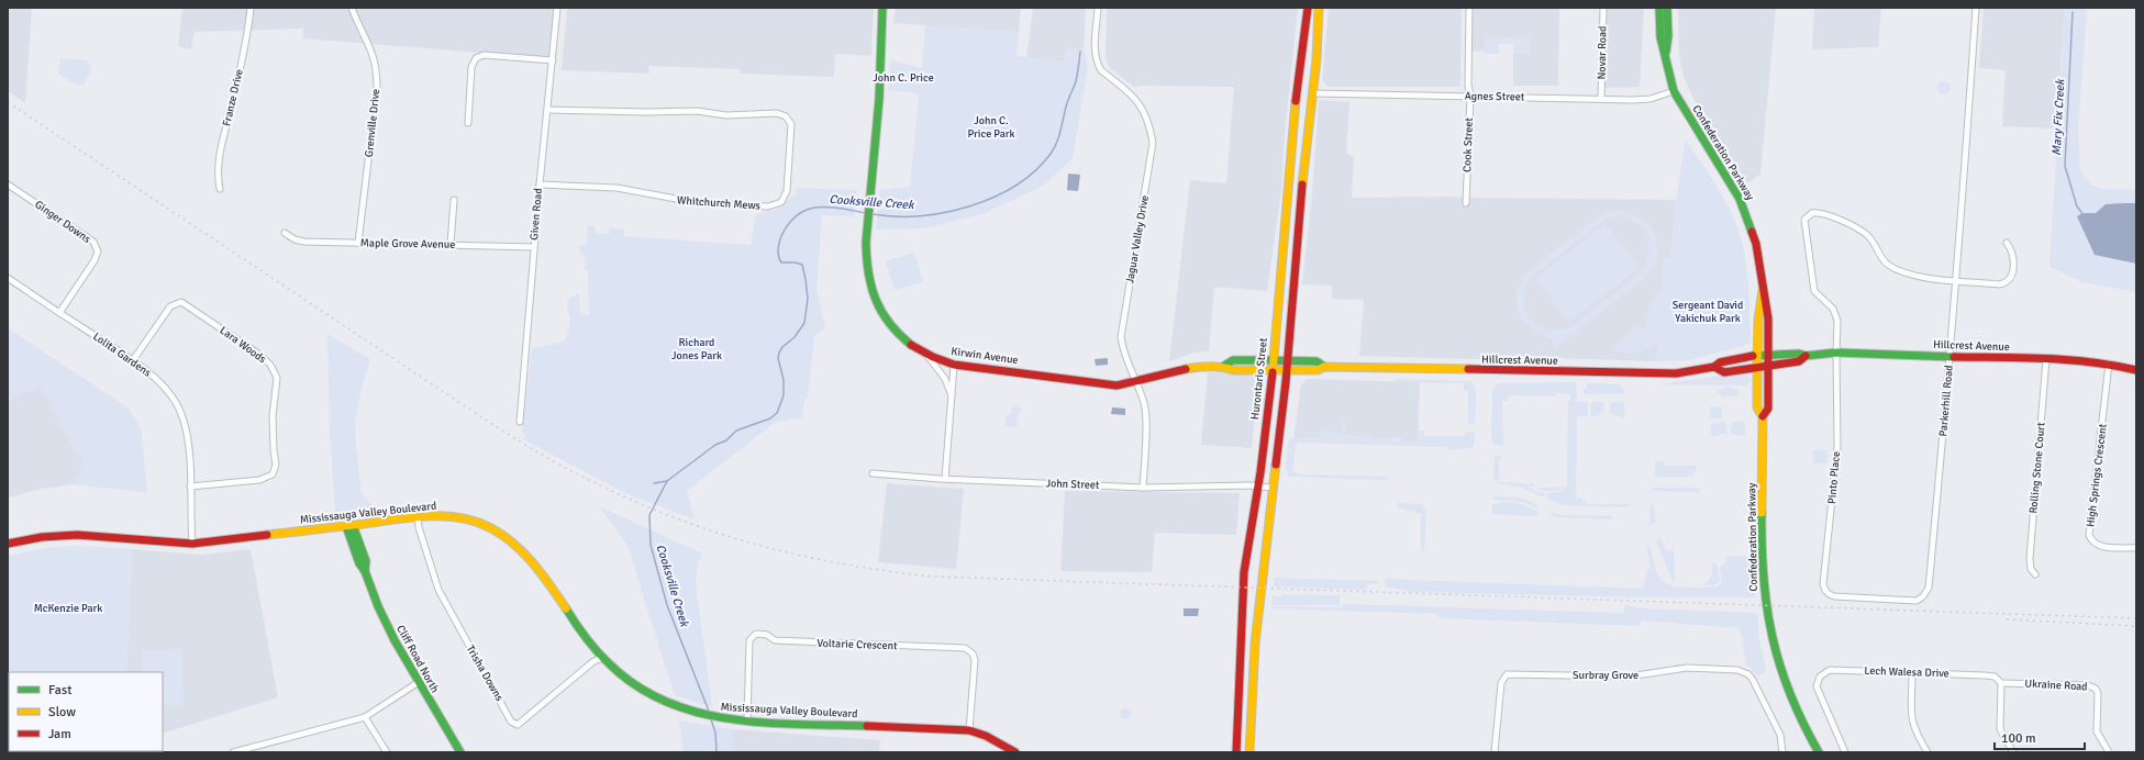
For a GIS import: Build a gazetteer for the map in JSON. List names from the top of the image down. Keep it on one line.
{"streets":{"street":["Novar Road","Agnes Street","Franze Drive","Grenville Drive","Cook Street","Confederation Parkway","Whitchurch Mews","Given Road","Ginger Downs","Jaguar Valley Drive","Maple Grove Avenue","Lara Woods","Hillcrest Avenue","Lolita Gardens","Kirwin Avenue","Hurontario Street","Parkerhill Road","Rolling Stone Court","High Springs Crescent","Pinto Place","John Street","Mississauga Valley Boulevard","Voltarie Crescent","Cliff Road North","Lech Walesa Drive","Trisha Downs","Surbray Grove","Ukraine Road"]},"crossings":[["Novar Road","Agnes Street"],["Agnes Street","Cook Street"],["Agnes Street","Confederation Parkway"],["Grenville Drive","Maple Grove Avenue"],["Confederation Parkway","Hillcrest Avenue"],["Whitchurch Mews","Given Road"],["Given Road","Maple Grove Avenue"],["Ginger Downs","Lolita Gardens"],["Jaguar Valley Drive","Kirwin Avenue"],["Jaguar Valley Drive","John Street"],["Lara Woods","Lolita Gardens"],["Hillcrest Avenue","Kirwin Avenue"],["Hillcrest Avenue","Hurontario Street"],["Hillcrest Avenue","Parkerhill Road"],["Hillcrest Avenue","Rolling Stone Court"],["Hillcrest Avenue","High Springs Crescent"],["Hillcrest Avenue","Pinto Place"],["Lolita Gardens","Mississauga Valley Boulevard"],["Kirwin Avenue","Hurontario Street"],["Hurontario Street","John Street"],["Parkerhill Road","Pinto Place"],["Mississauga Valley Boulevard","Voltarie Crescent"],["Mississauga Valley Boulevard","Cliff Road North"],["Mississauga Valley Boulevard","Trisha Downs"],["Lech Walesa Drive","Ukraine Road"]],"water":["Mary Fix Creek","Cooksville Creek"],"parks":["John C. Price","John C. Price Park","Sergeant David Yakichuk Park","Richard Jones Park","McKenzie Park"],"legend":["Fast","Slow","Jam"],"scale_bar":"100 m"}
